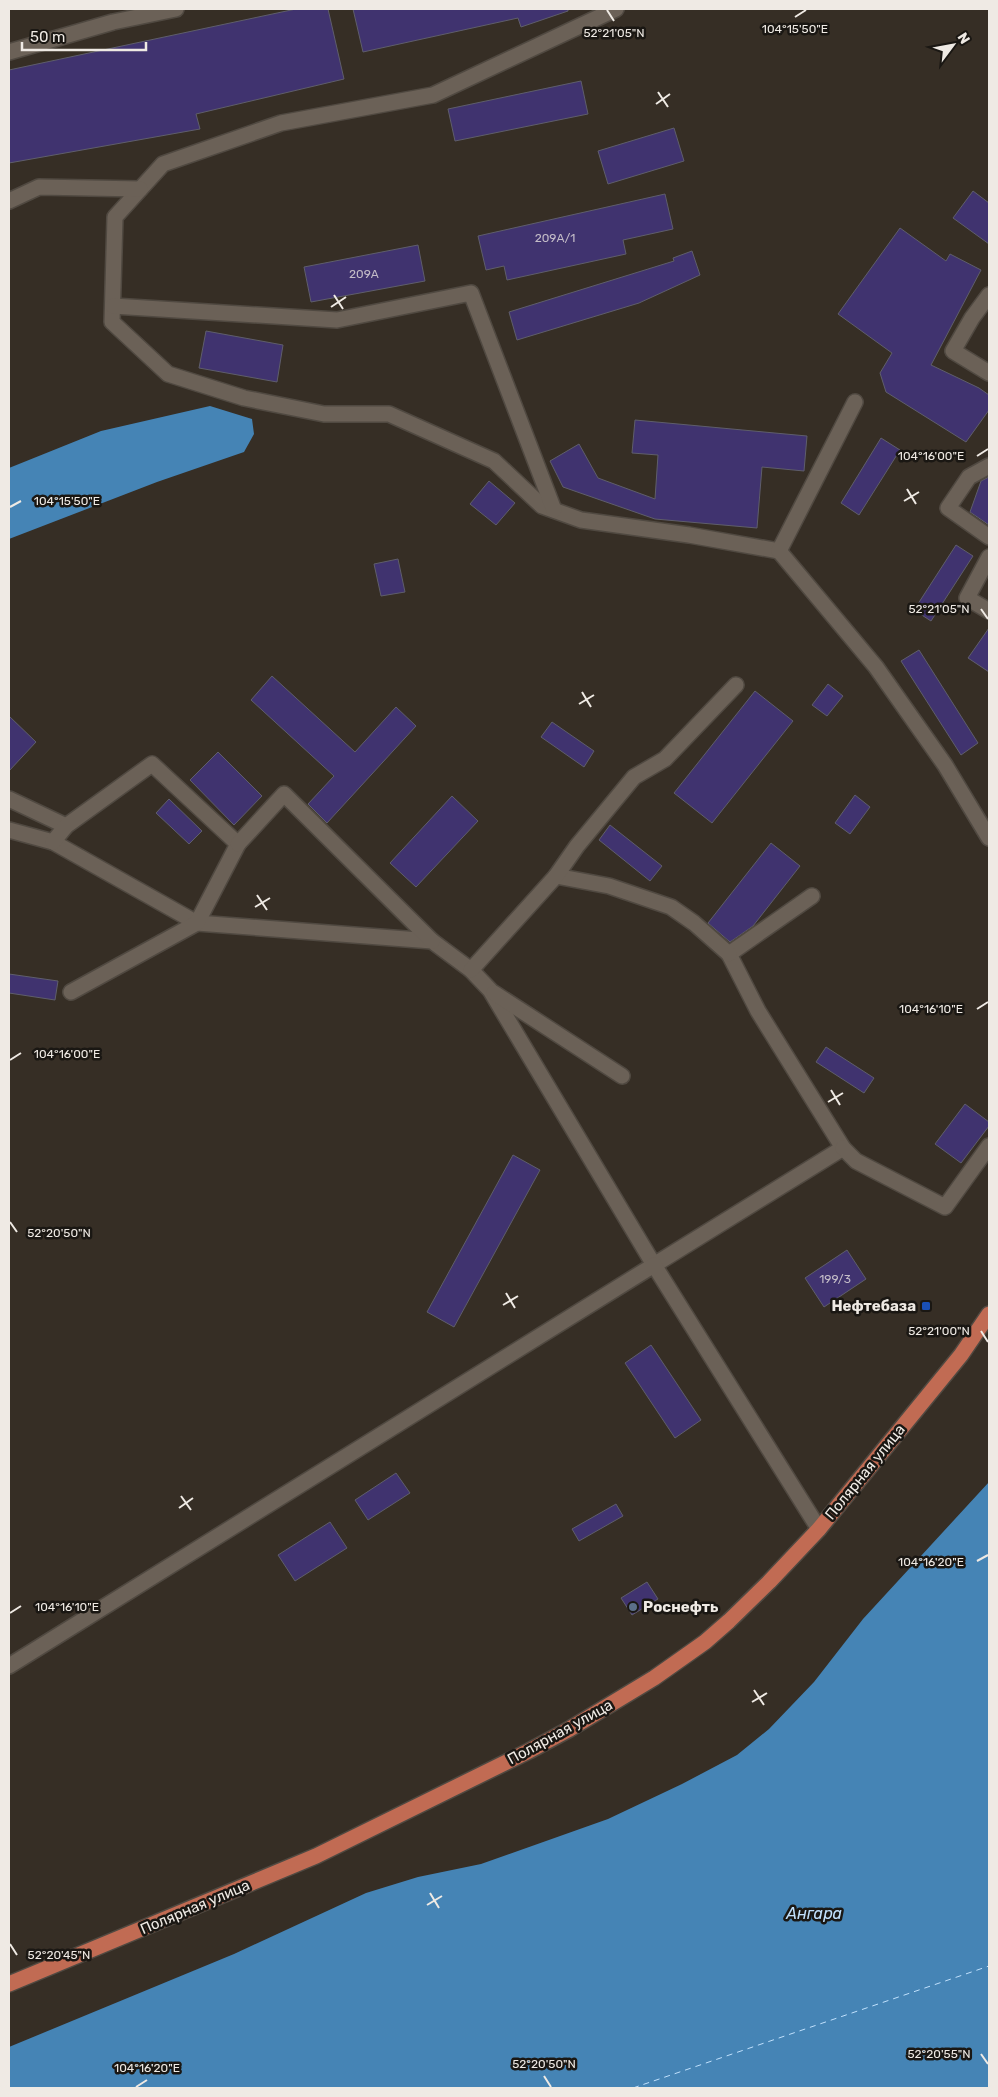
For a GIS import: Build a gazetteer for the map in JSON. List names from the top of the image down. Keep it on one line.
{"streets":{"main road":["Полярная улица"]},"water":["Ангара"],"places":{"transit":["Нефтебаза"],"other":["Роснефть"]},"house_numbers":["209А/1","209А","199/3"],"scale_bar":"50 m","north":"top right","coordinates":["104°15'50\"E","52°21'05\"N","104°16'00\"E","104°16'10\"E","52°20'50\"N","52°21'00\"N","104°16'20\"E","52°20'45\"N","52°20'55\"N"]}
